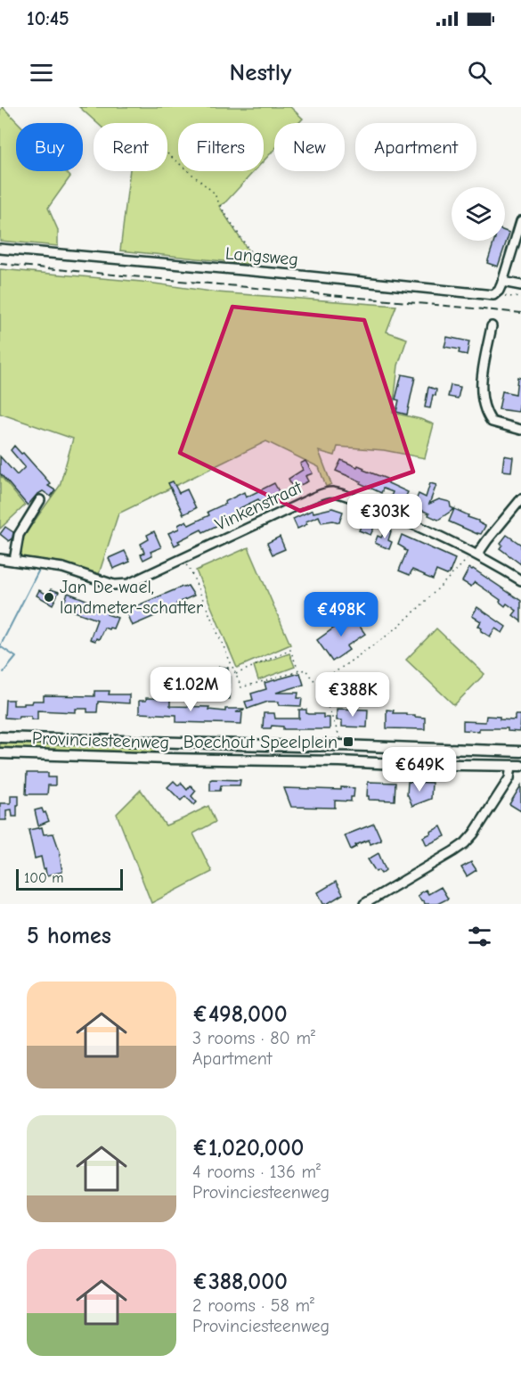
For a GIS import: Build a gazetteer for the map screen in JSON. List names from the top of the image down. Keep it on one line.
{"streets":{"main road":["Provinciesteenweg"],"street":["Langsweg","Vinkenstraat"]},"places":{"other":["Jan De wael, landmeter-schatter"],"transit":["Boechout Speelplein"]},"scale_bar":"100 m","page":{"status":"10:45","header":"Nestly","chip":["Buy","Rent","Filters","New","Apartment"],"price":["€303K","€498K","€1.02M","€388K","€649K"],"scale":"100 m","heading":"5 homes","list":[{"name":"€498,000","note":"3 rooms · 80 m² · Apartment"},{"name":"€1,020,000","note":"4 rooms · 136 m² · Provinciesteenweg"},{"name":"€388,000","note":"2 rooms · 58 m² · Provinciesteenweg"}]}}
